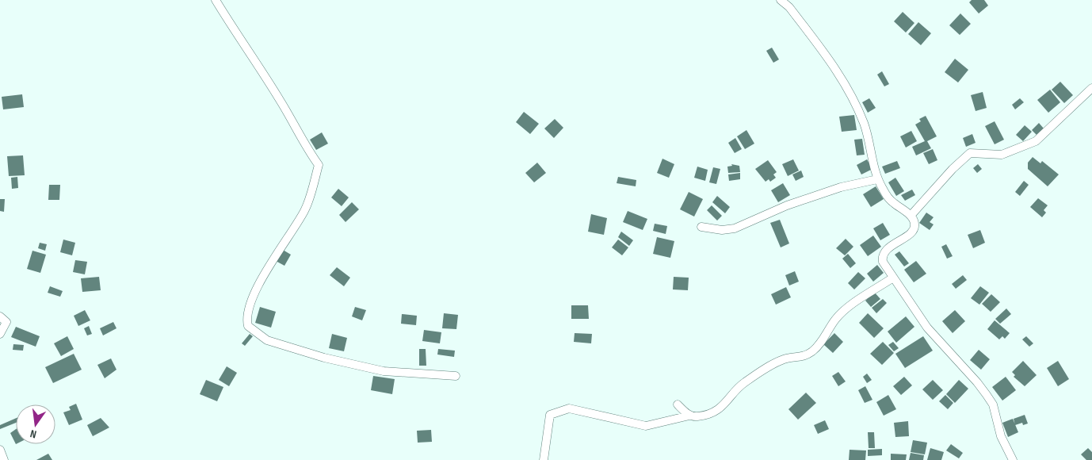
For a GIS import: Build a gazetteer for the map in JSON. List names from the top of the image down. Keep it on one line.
{"north":"bottom"}
